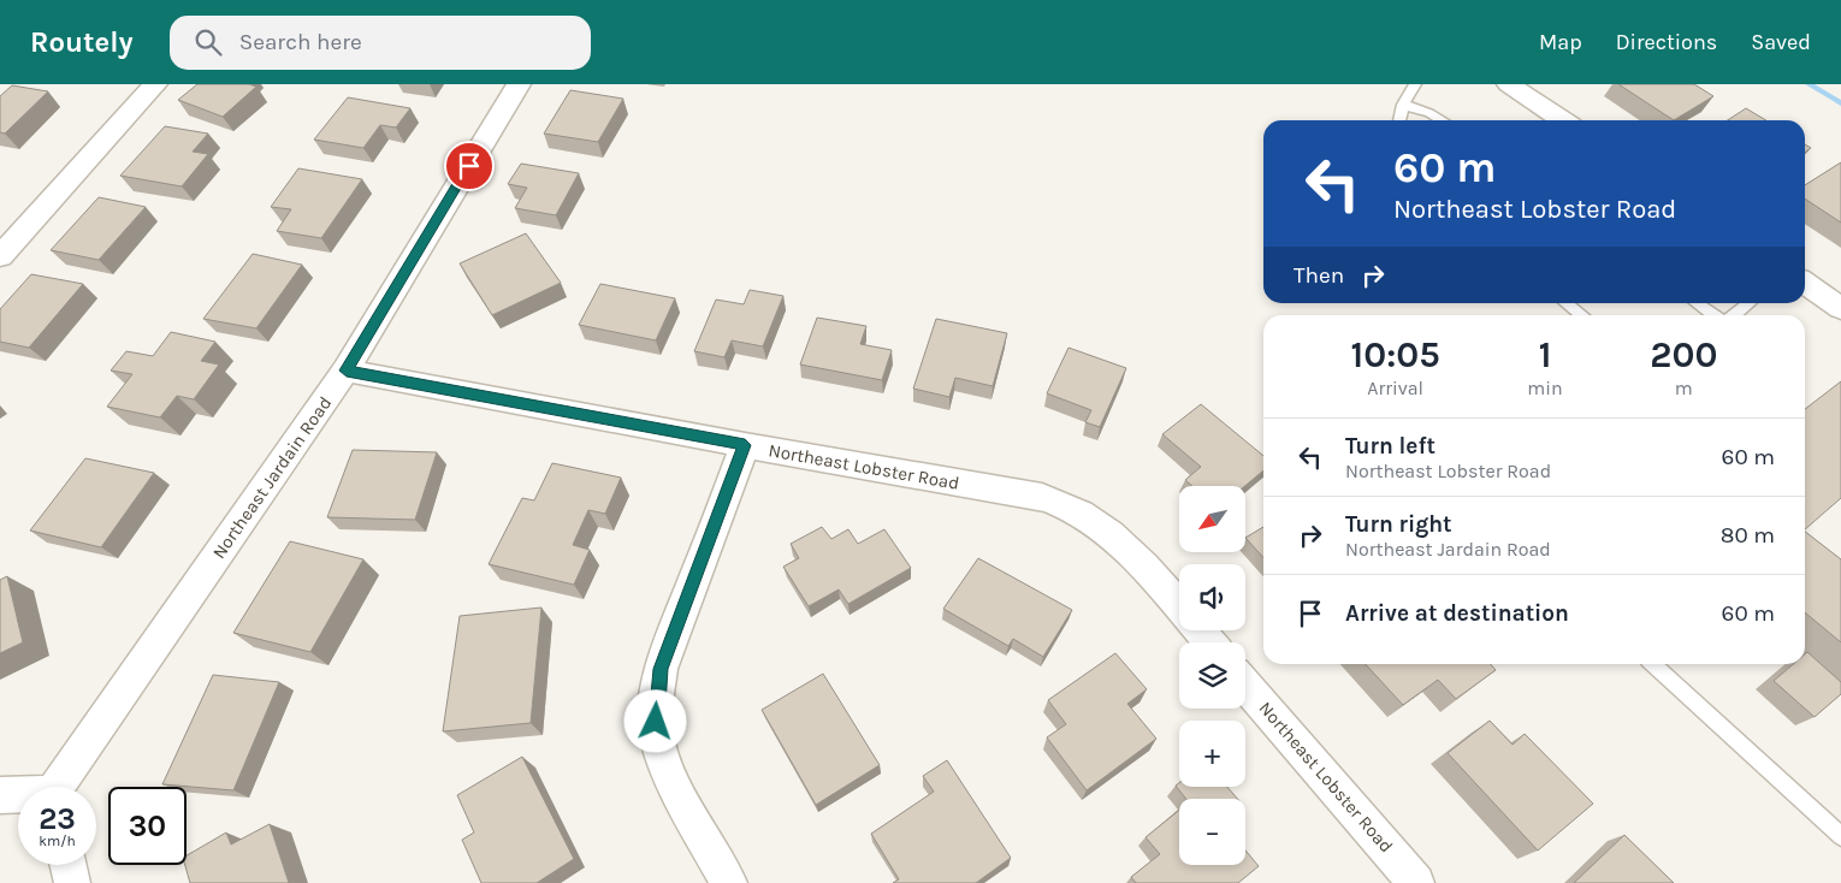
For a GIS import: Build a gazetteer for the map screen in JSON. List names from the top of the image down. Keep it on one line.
{"streets":{"street":["Northeast Lobster Road","Northeast Jardain Road"]},"crossings":[["Northeast Lobster Road","Northeast Jardain Road"]],"north":"bottom left","page":{"header":"Routely","search":"Search here","nav":["Map","Directions","Saved"],"turn":["60 m","Northeast Lobster Road"],"then":"Then","eta":["10:05","Arrival","1","min","200","m"],"list":[{"name":"Turn left","note":"Northeast Lobster Road","value":"60 m"},{"name":"Turn right","note":"Northeast Jardain Road","value":"80 m"},{"name":"Arrive at destination","value":"60 m"}],"map_buttons":["+","−"],"speed":"23 km/h","limit":"30"}}
